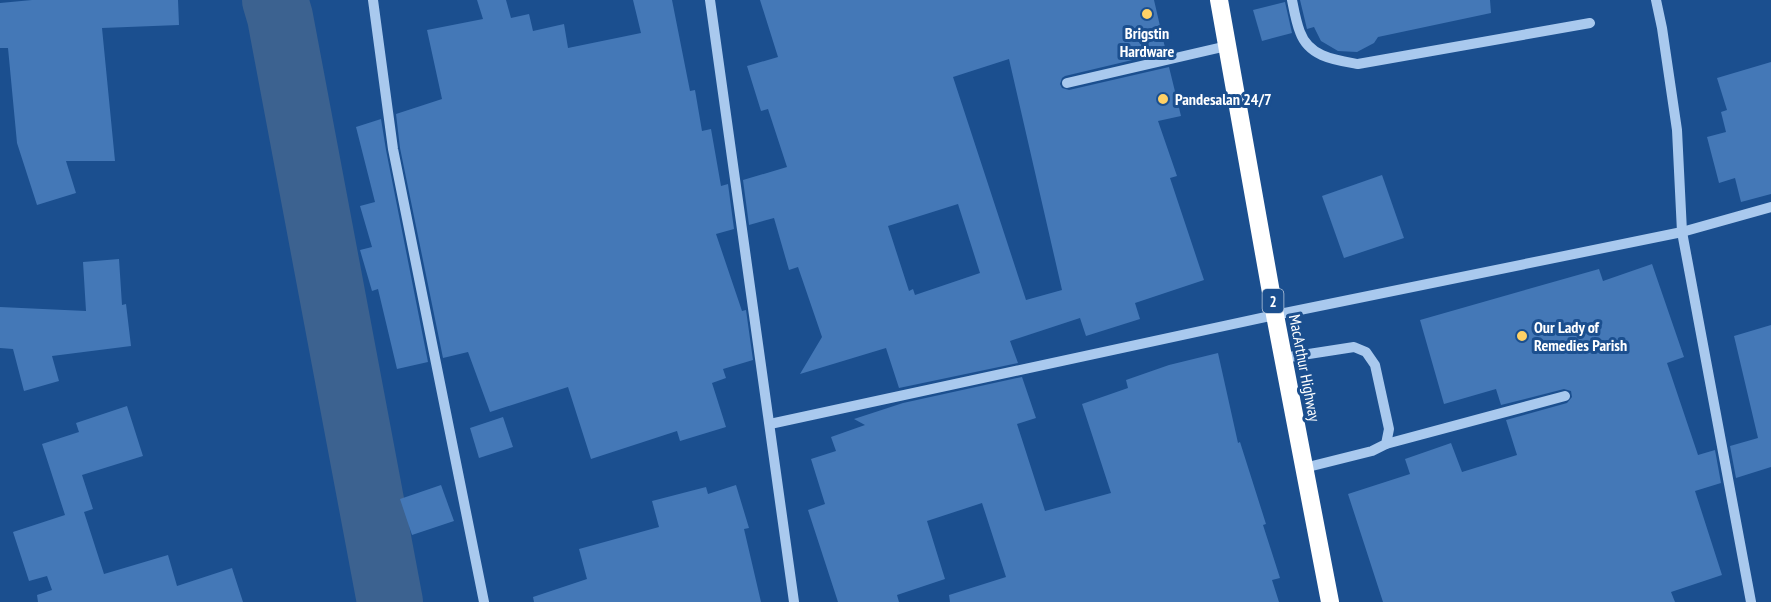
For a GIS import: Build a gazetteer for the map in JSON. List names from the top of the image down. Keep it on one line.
{"streets":{"highway":["2","MacArthur Highway"]},"places":["Brigstin Hardware","Pandesalan 24/7","Our Lady of Remedies Parish"]}
